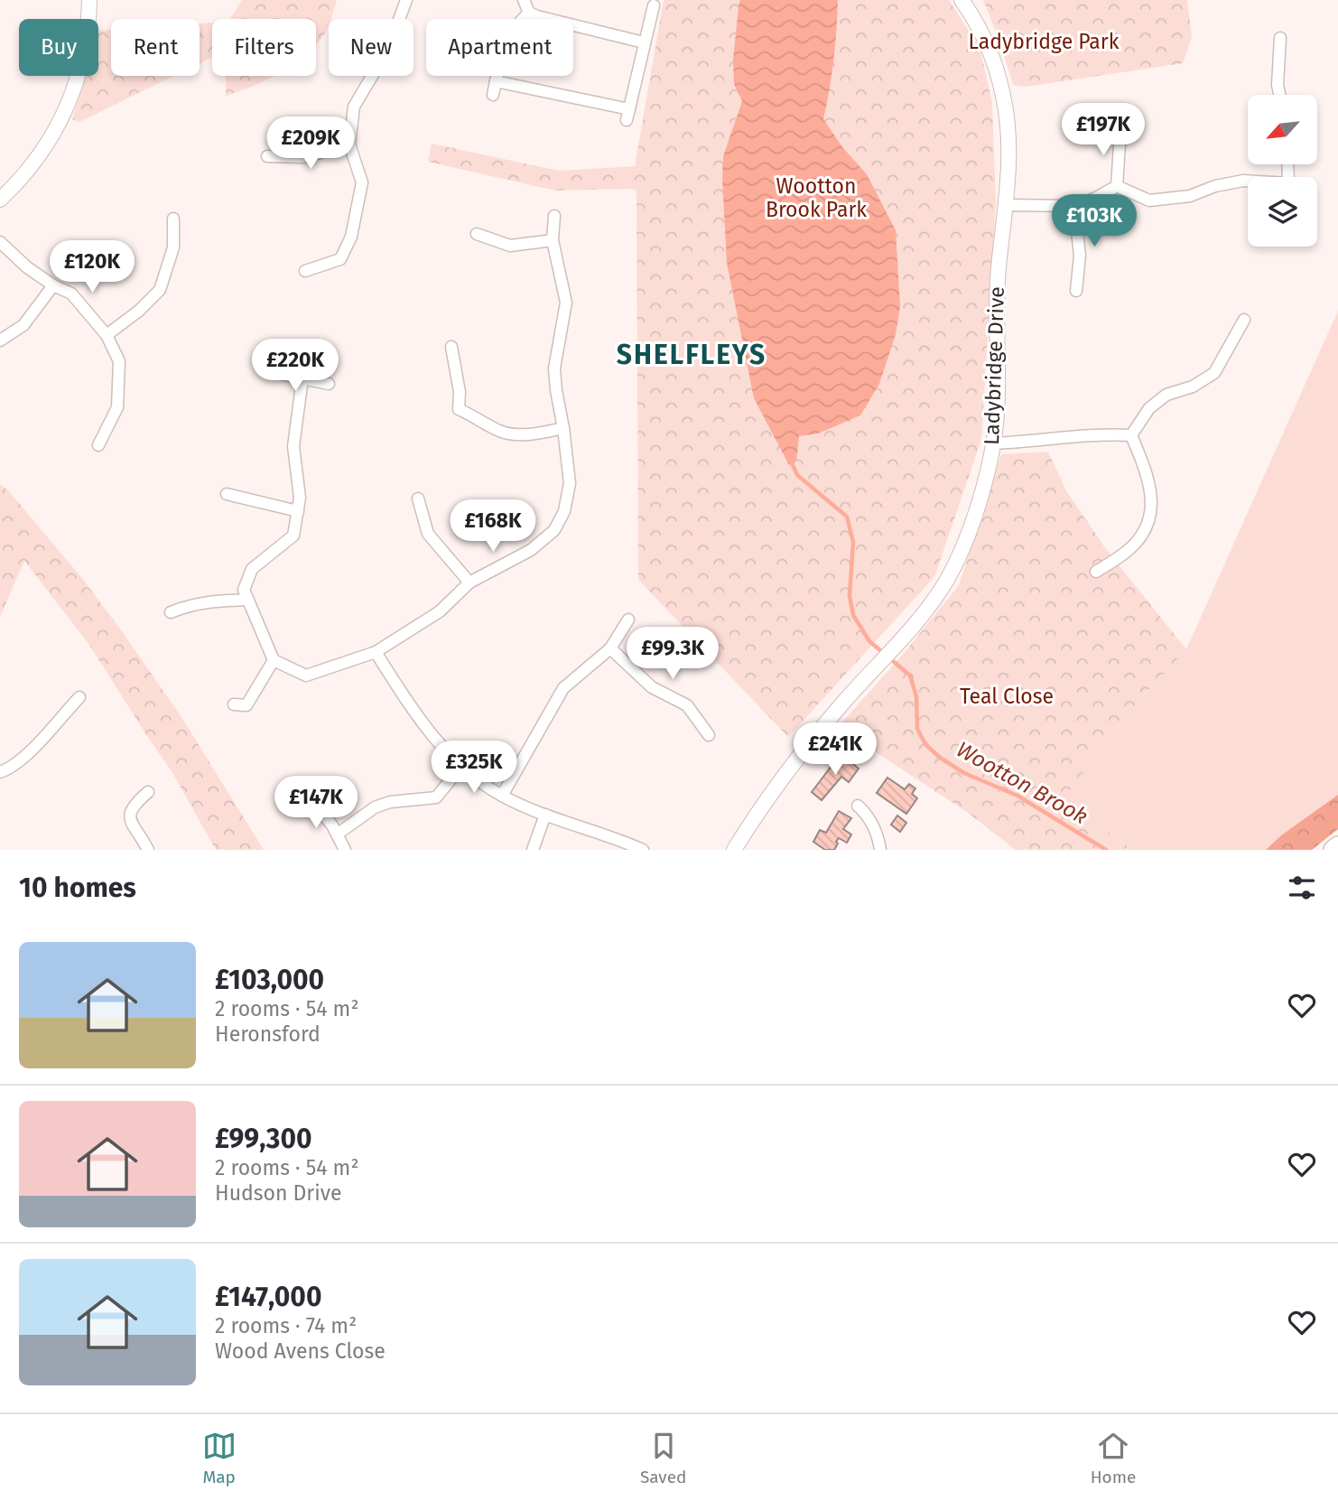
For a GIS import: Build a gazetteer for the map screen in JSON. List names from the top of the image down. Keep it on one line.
{"streets":{"street":["Ladybridge Drive"]},"districts":["SHELFLEYS"],"water":["Wootton Brook"],"parks":["Ladybridge Park","Wootton Brook Park","Teal Close"],"north":"bottom left","page":{"chip":["Buy","Rent","Filters","New","Apartment"],"price":["£197K","£209K","£103K","£120K","£220K","£168K","£99.3K","£241K","£325K","£147K"],"heading":"10 homes","list":[{"name":"£103,000","note":"2 rooms · 54 m² · Heronsford"},{"name":"£99,300","note":"2 rooms · 54 m² · Hudson Drive"},{"name":"£147,000","note":"2 rooms · 74 m² · Wood Avens Close"}],"tabs":["Map","Saved","Home"]}}
